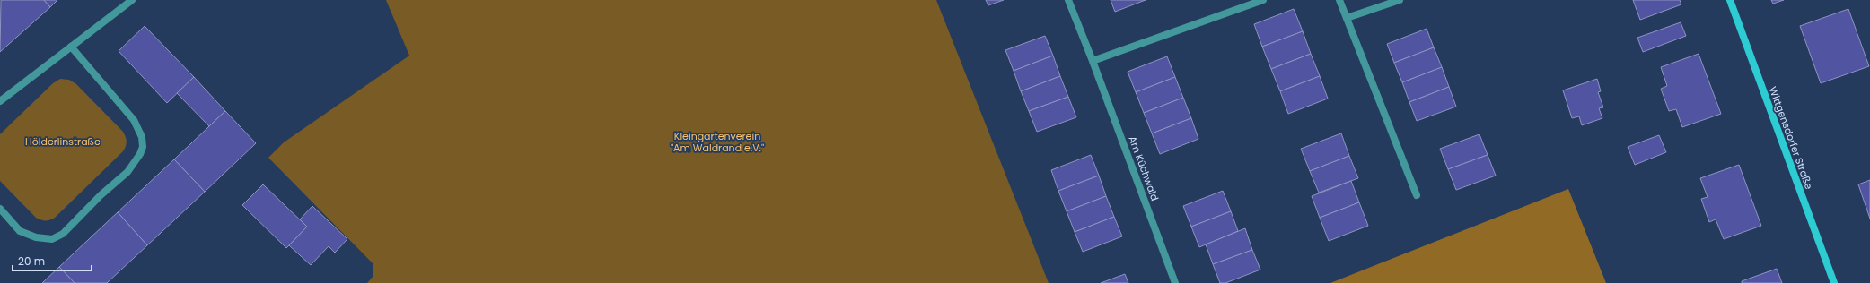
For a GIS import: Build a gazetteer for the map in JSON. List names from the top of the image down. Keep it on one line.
{"streets":{"street":["Wittgensdorfer Straße","Am Küchwald"]},"parks":["Kleingartenverein \"Am Waldrand e.V.\"","Hölderlinstraße"],"scale_bar":"20 m"}
